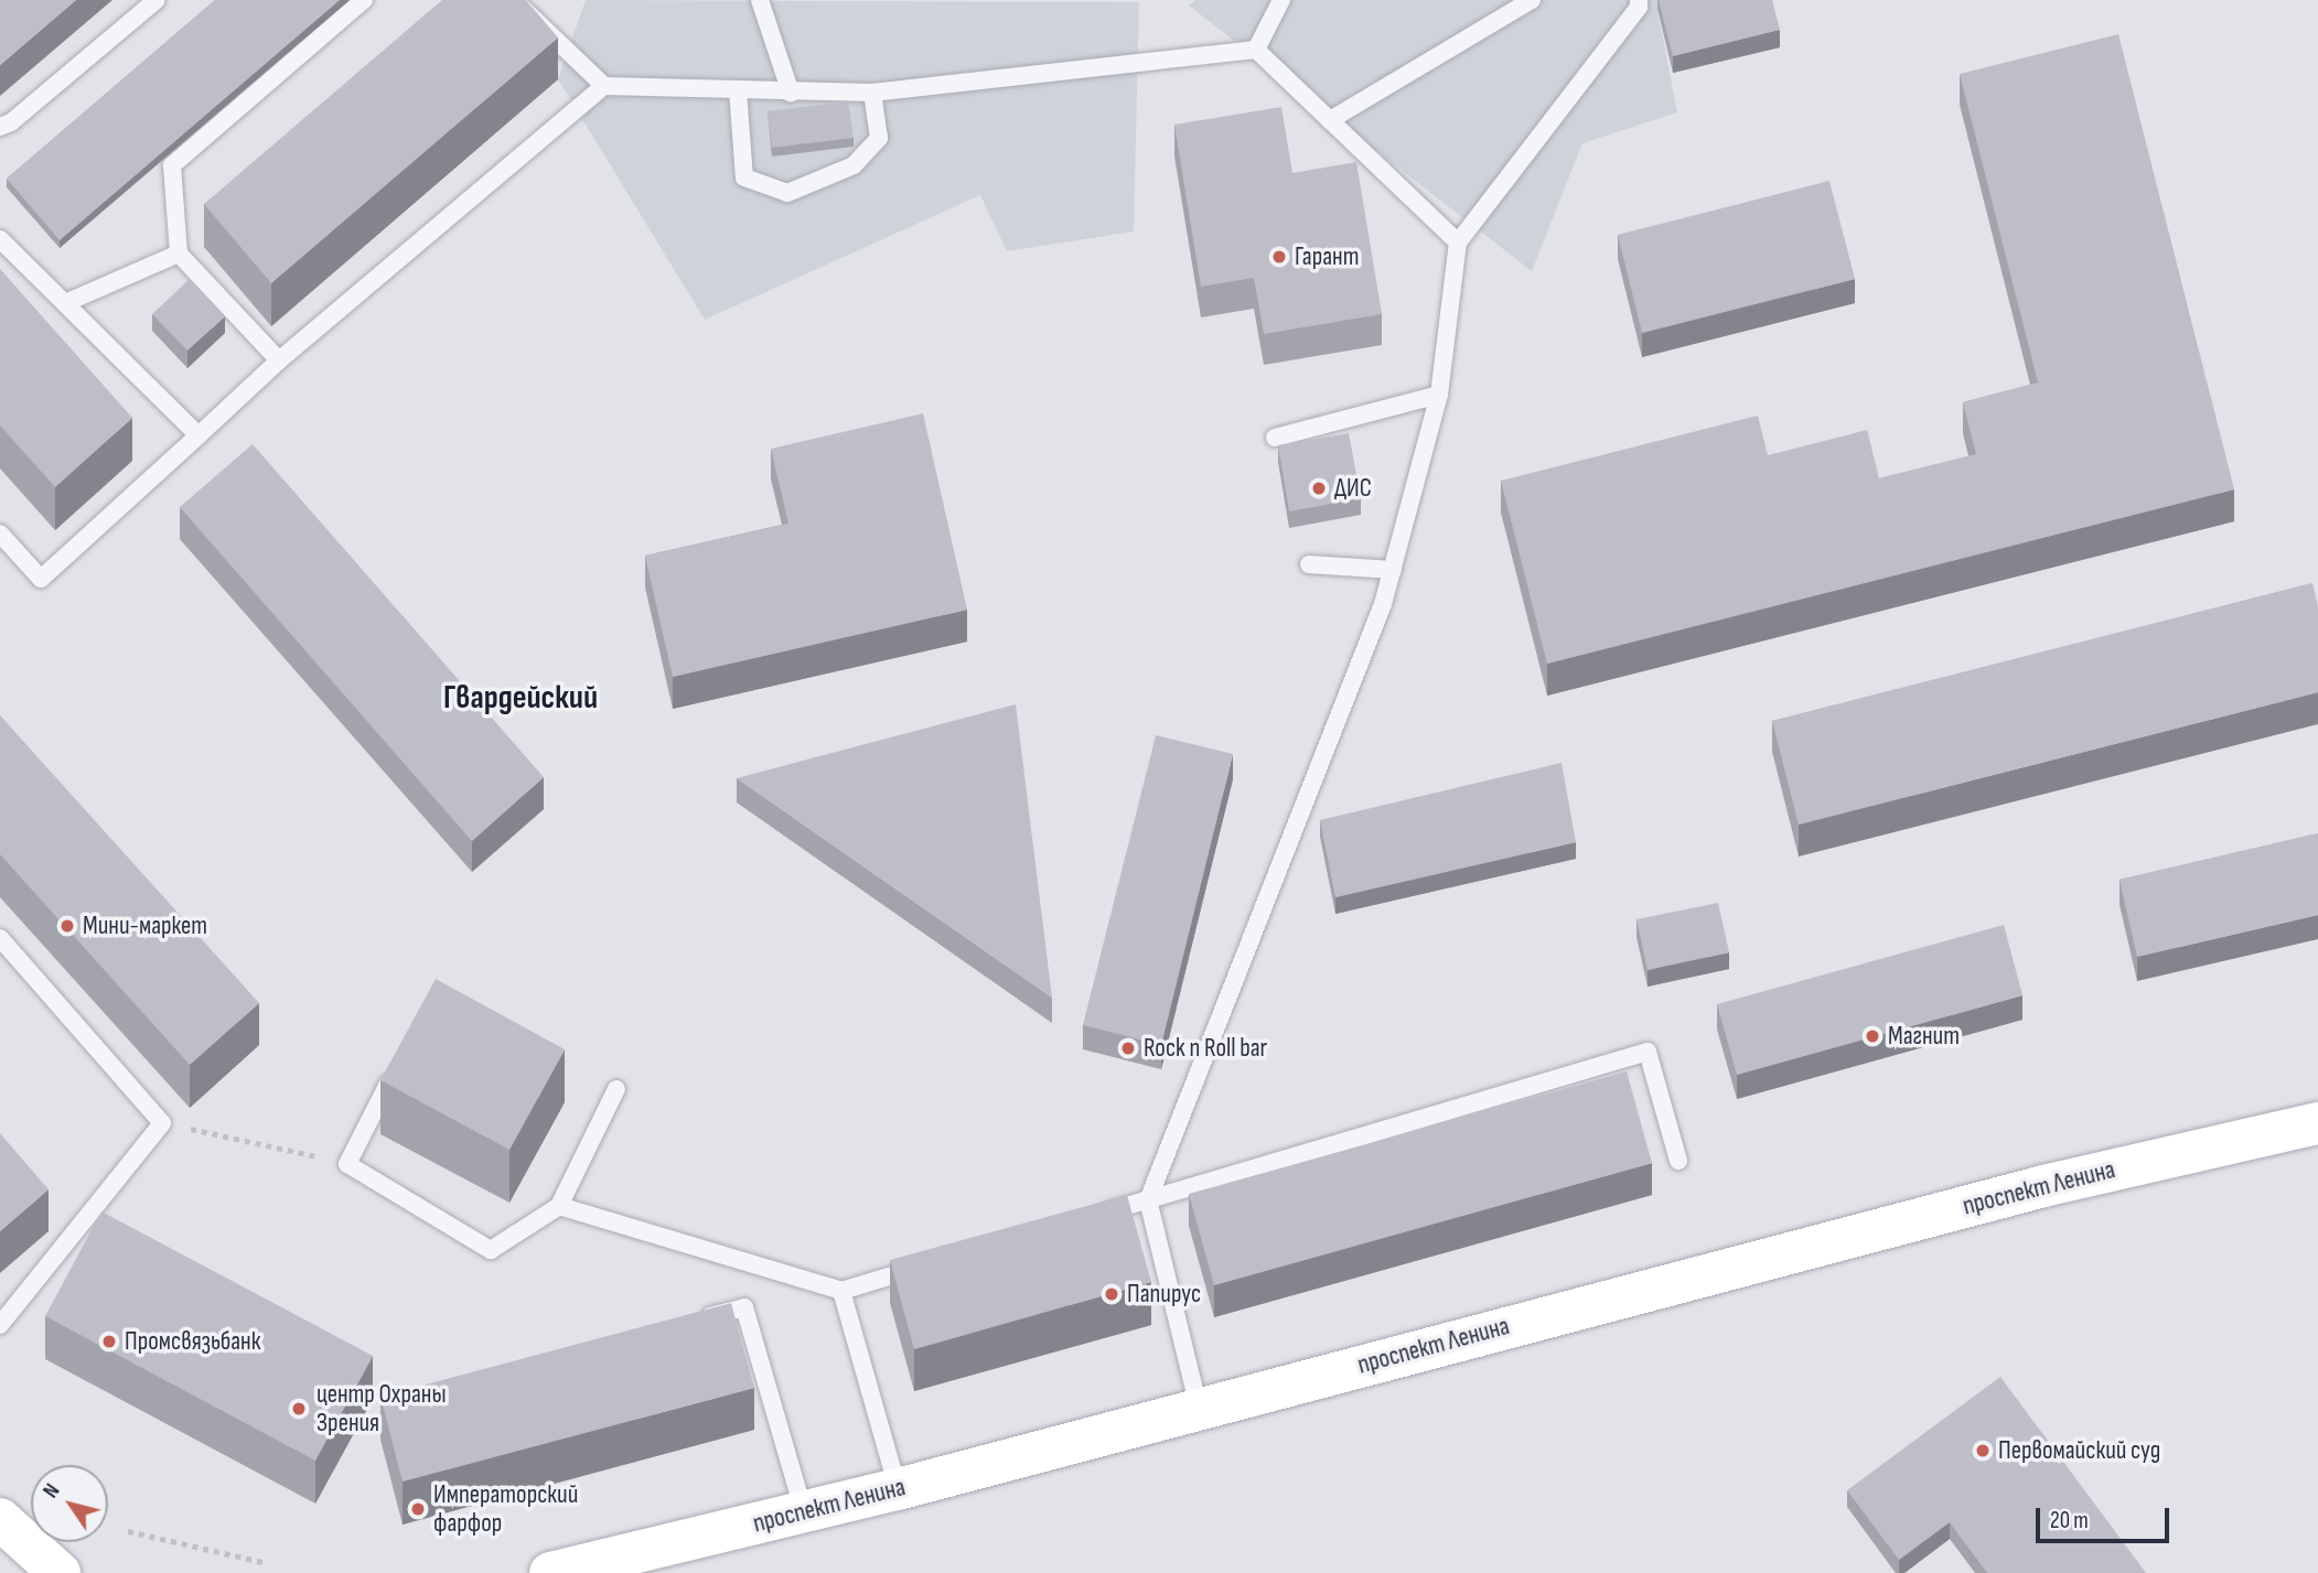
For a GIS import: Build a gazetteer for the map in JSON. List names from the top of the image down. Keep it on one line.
{"streets":{"main road":["проспект Ленина"]},"districts":["Гвардейский"],"places":["Гарант","ДИС","Мини-маркет","Магнит","Rock n Roll bar","Папирус","Промсвязьбанк","центр Охраны Зрения","Первомайский суд","Императорский фарфор"],"scale_bar":"20 m","north":"top left"}
